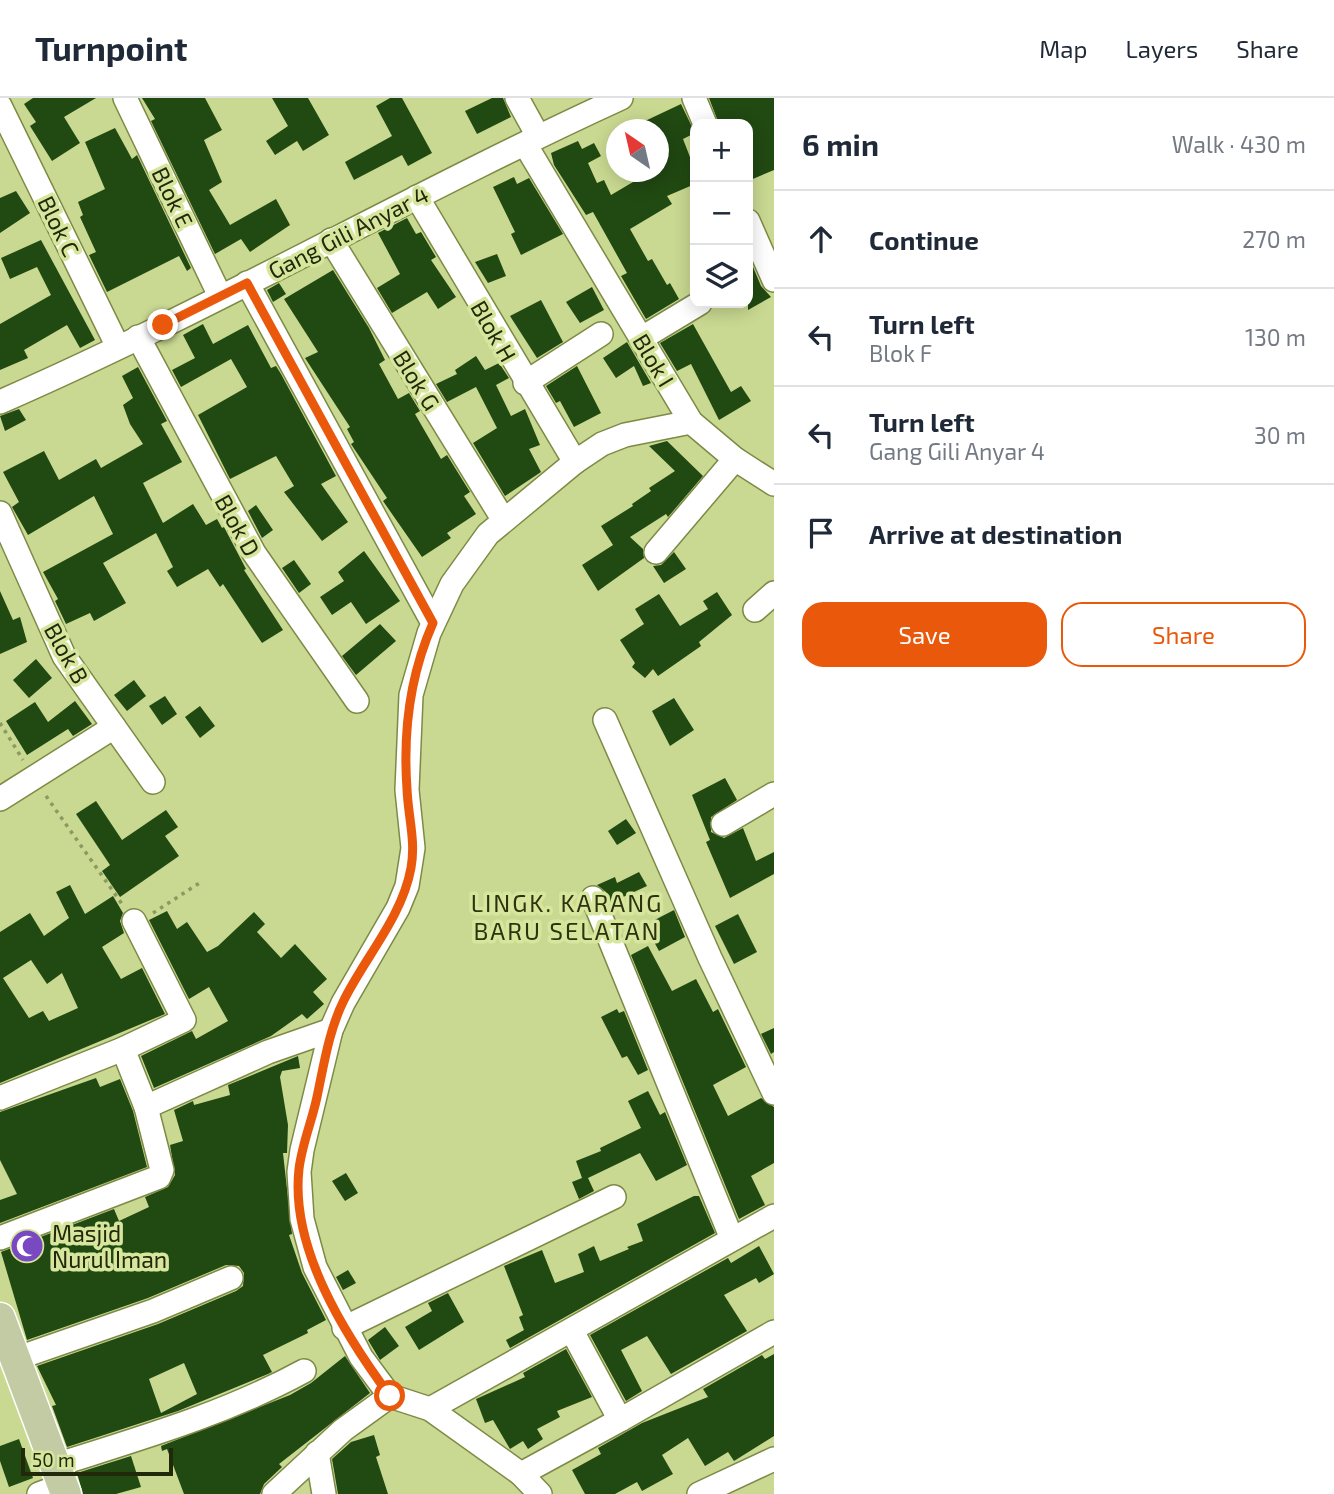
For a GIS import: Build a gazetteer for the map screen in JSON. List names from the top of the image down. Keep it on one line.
{"streets":{"street":["Blok E","Blok C","Gang Gili Anyar 4","Blok H","Blok I","Blok G","Blok D","Blok B"]},"crossings":[["Blok E","Gang Gili Anyar 4"],["Blok C","Gang Gili Anyar 4"],["Blok C","Blok D"],["Gang Gili Anyar 4","Blok H"],["Gang Gili Anyar 4","Blok I"],["Gang Gili Anyar 4","Blok G"],["Gang Gili Anyar 4","Blok D"]],"districts":["LINGK. KARANG BARU SELATAN"],"places":{"mosque":["Masjid Nurul Iman"]},"scale_bar":"50 m","north":"top left","page":{"header":"Turnpoint","nav":["Map","Layers","Share"],"heading":["6 min","Walk · 430 m"],"map_buttons":["+","−"],"list":[["Continue","270 m"],["Turn left","Blok F","130 m"],["Turn left","Gang Gili Anyar 4","30 m"],"Arrive at destination"],"buttons":["Save","Share"],"scale":"50 m"}}
